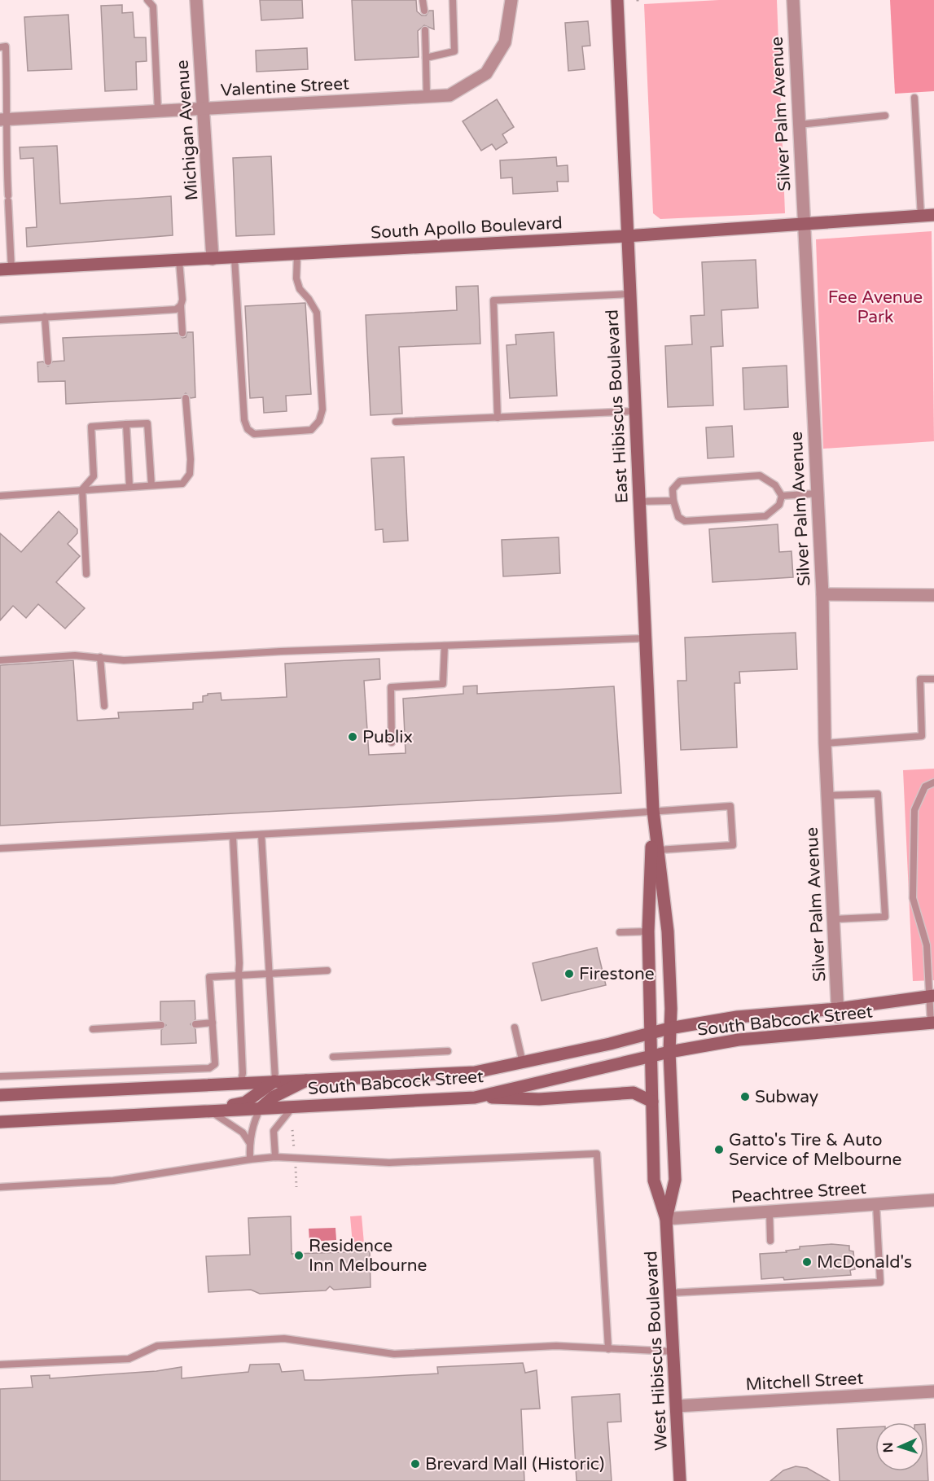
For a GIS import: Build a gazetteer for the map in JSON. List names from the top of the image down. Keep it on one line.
{"streets":{"street":["Valentine Street","Silver Palm Avenue","Michigan Avenue","South Apollo Boulevard","East Hibiscus Boulevard","South Babcock Street","Peachtree Street","West Hibiscus Boulevard","Mitchell Street"]},"crossings":[["Valentine Street","Michigan Avenue"],["Silver Palm Avenue","South Apollo Boulevard"],["Silver Palm Avenue","South Babcock Street"],["Michigan Avenue","South Apollo Boulevard"],["South Apollo Boulevard","East Hibiscus Boulevard"],["East Hibiscus Boulevard","South Babcock Street"],["East Hibiscus Boulevard","West Hibiscus Boulevard"],["South Babcock Street","West Hibiscus Boulevard"],["Peachtree Street","West Hibiscus Boulevard"],["West Hibiscus Boulevard","Mitchell Street"]],"parks":["Fee Avenue Park"],"places":["Publix","Firestone","Subway","Gatto's Tire & Auto Service of Melbourne","Residence Inn Melbourne","McDonald's","Brevard Mall (Historic)"],"north":"left"}
